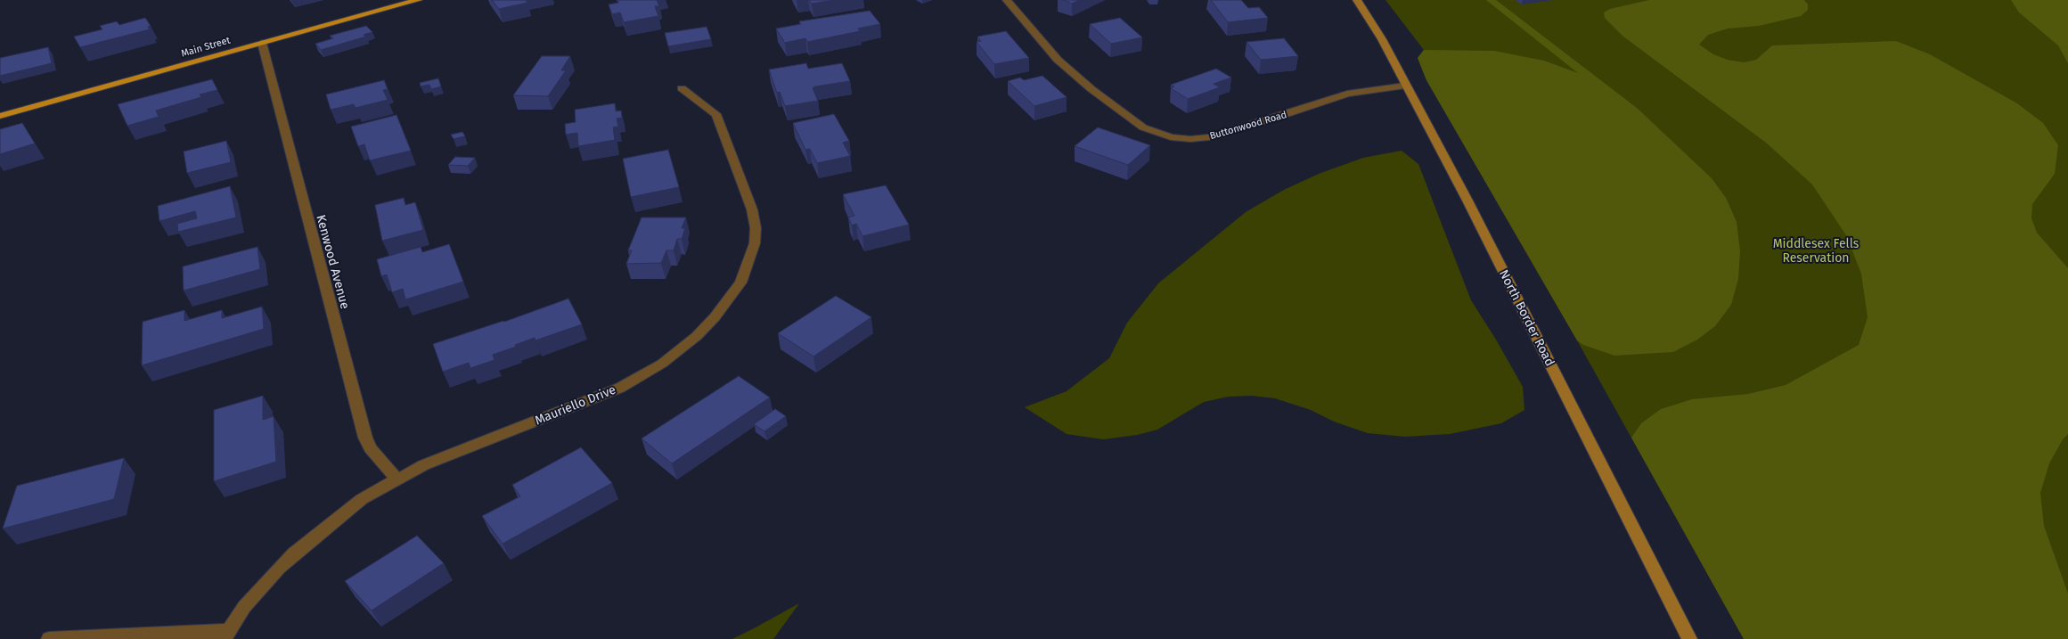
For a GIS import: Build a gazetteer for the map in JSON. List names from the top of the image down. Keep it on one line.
{"streets":{"main road":["Main Street","North Border Road"],"street":["Buttonwood Road","Kenwood Avenue","Mauriello Drive"]},"crossings":[["Main Street","Kenwood Avenue"],["Buttonwood Road","North Border Road"],["Kenwood Avenue","Mauriello Drive"]],"parks":["Middlesex Fells Reservation"]}
